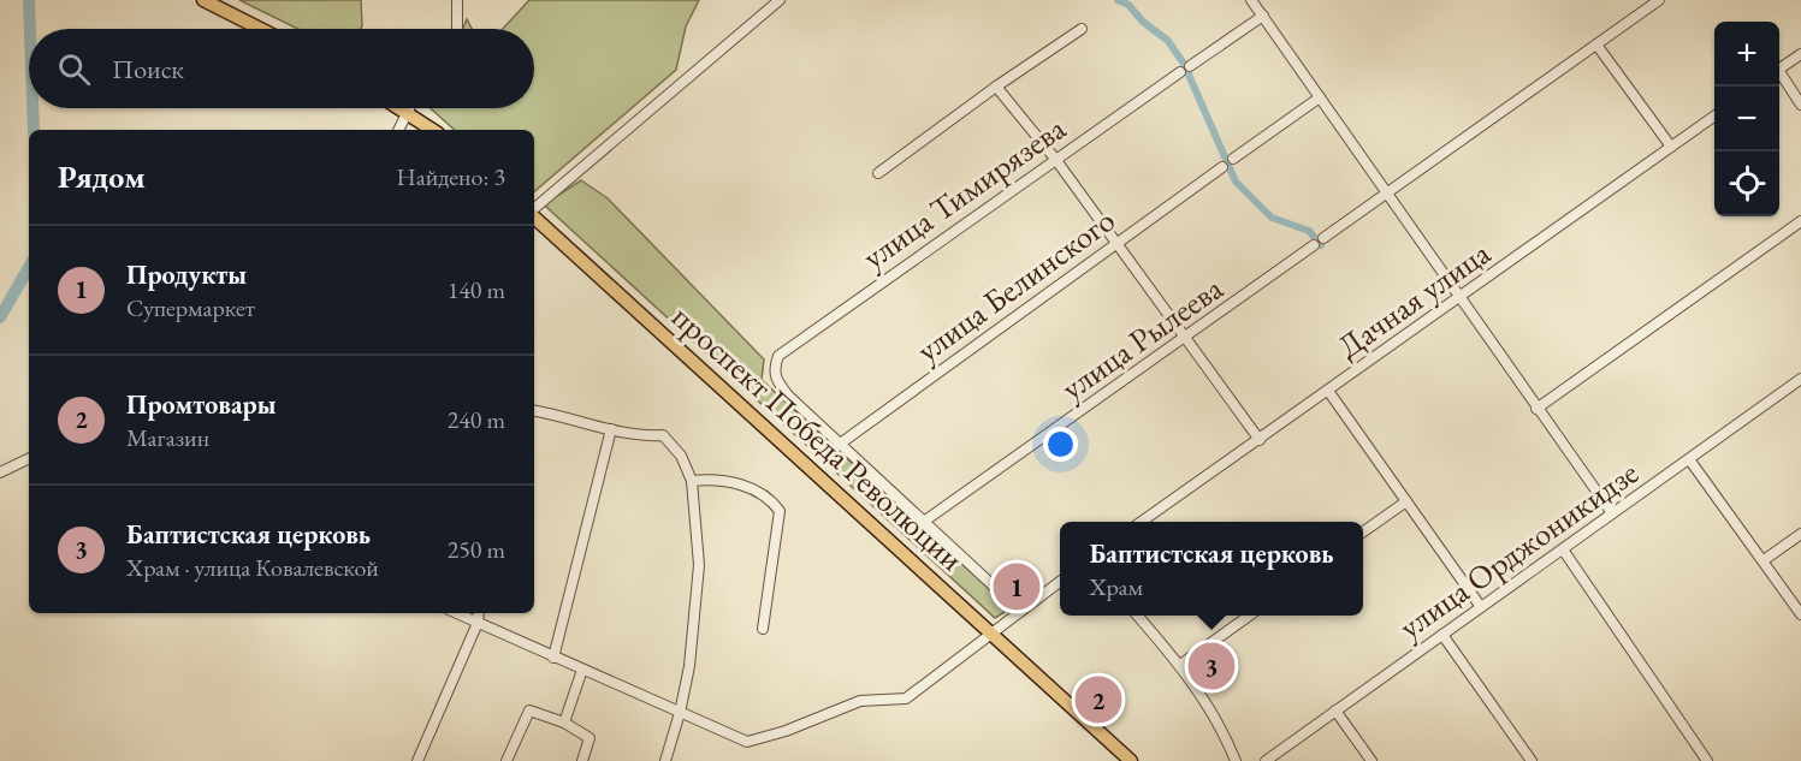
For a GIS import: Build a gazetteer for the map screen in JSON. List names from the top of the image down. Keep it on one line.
{"streets":{"main road":["проспект Победа Революции"],"street":["улица Тимирязева","улица Белинского","Дачная улица","улица Рылеева","улица Орджоникидзе"]},"crossings":[["улица Тимирязева","улица Белинского"]],"page":{"map_buttons":["+","−"],"search":"Поиск","heading":["Рядом","Найдено: 3"],"list":[{"mark":"1","name":"Продукты","note":"Супермаркет","value":"140 m"},{"mark":"2","name":"Промтовары","note":"Магазин","value":"240 m"},{"mark":"3","name":"Баптистская церковь","note":"Храм · улица Ковалевской","value":"250 m"}],"popup":["Баптистская церковь","Храм"],"pins":["1","3","2"]}}
